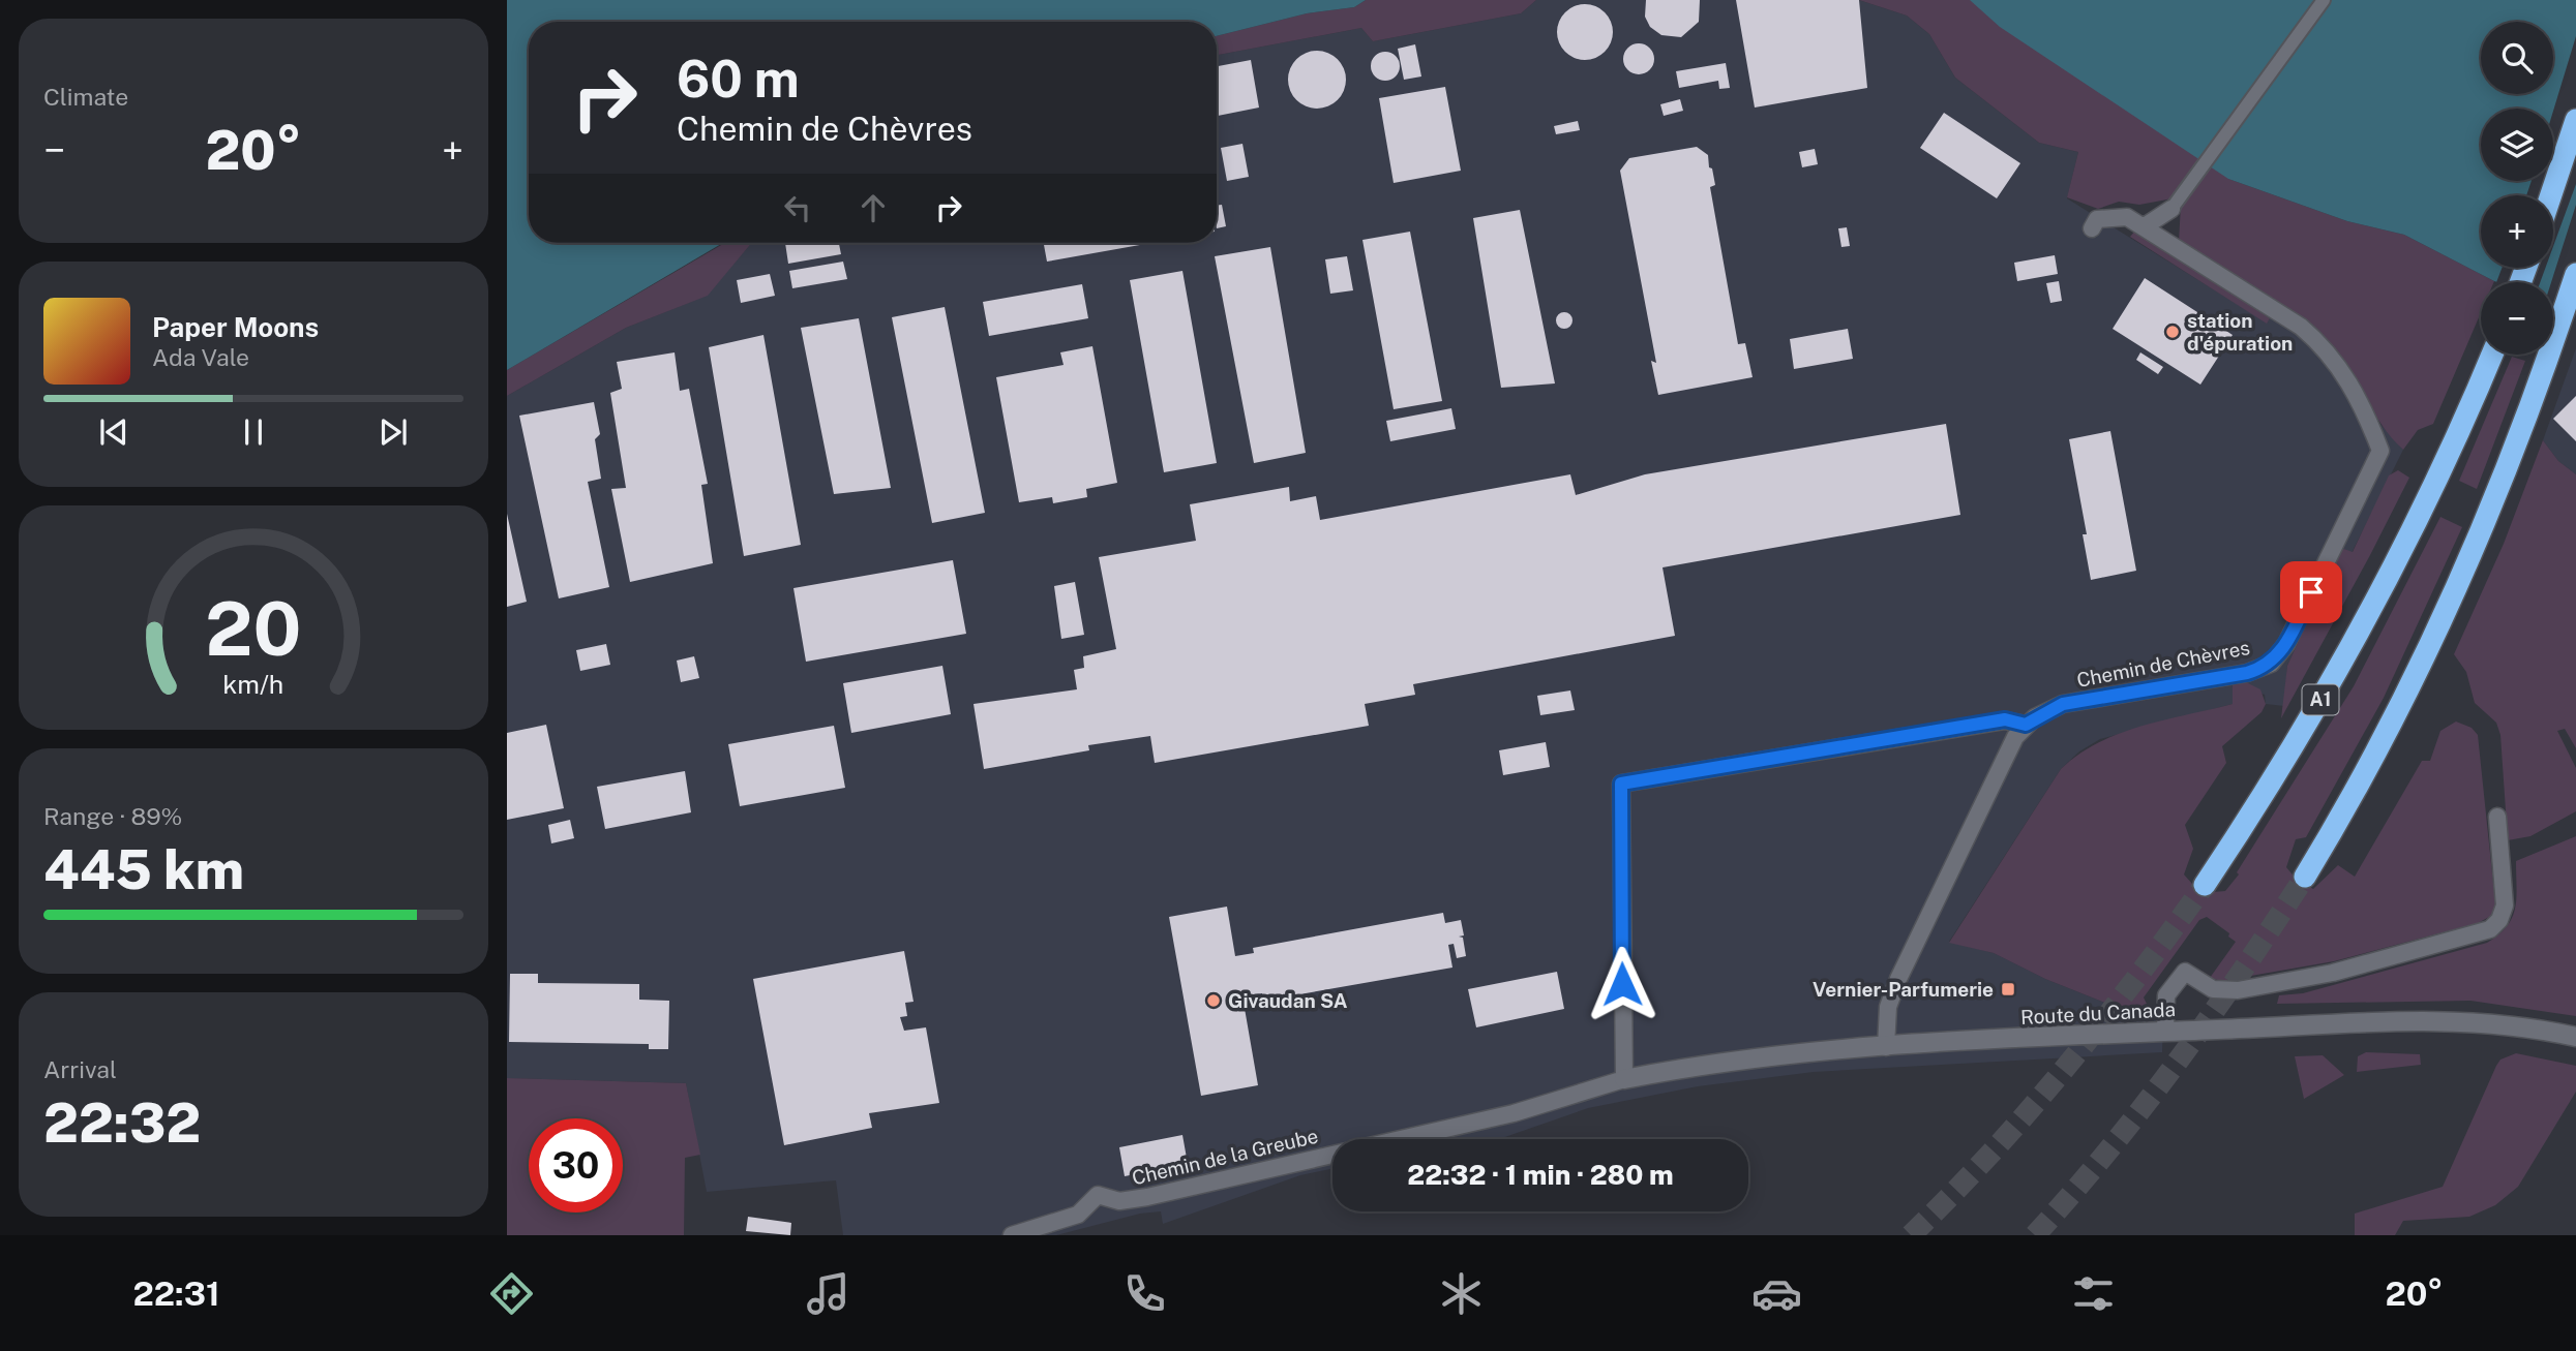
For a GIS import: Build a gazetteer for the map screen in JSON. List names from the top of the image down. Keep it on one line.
{"streets":{"highway":["A1"],"street":["Chemin de Chèvres","Route du Canada","Chemin de la Greube"]},"crossings":[["Route du Canada","Chemin de la Greube"]],"places":{"other":["station d'épuration","Givaudan SA"],"transit":["Vernier-Parfumerie"]},"page":{"tile":["Climate",["Range · 89%","445 km"],["Arrival","22:32"]],"map_buttons":["+","−"],"turn":["60 m","Chemin de Chèvres"],"heat":["−","20°","+"],"song":["Paper Moons","Ada Vale"],"limit":"30","trip":"22:32 · 1 min · 280 m","tabs":["22:31","20°"],"gauge":["20","km/h"]}}
